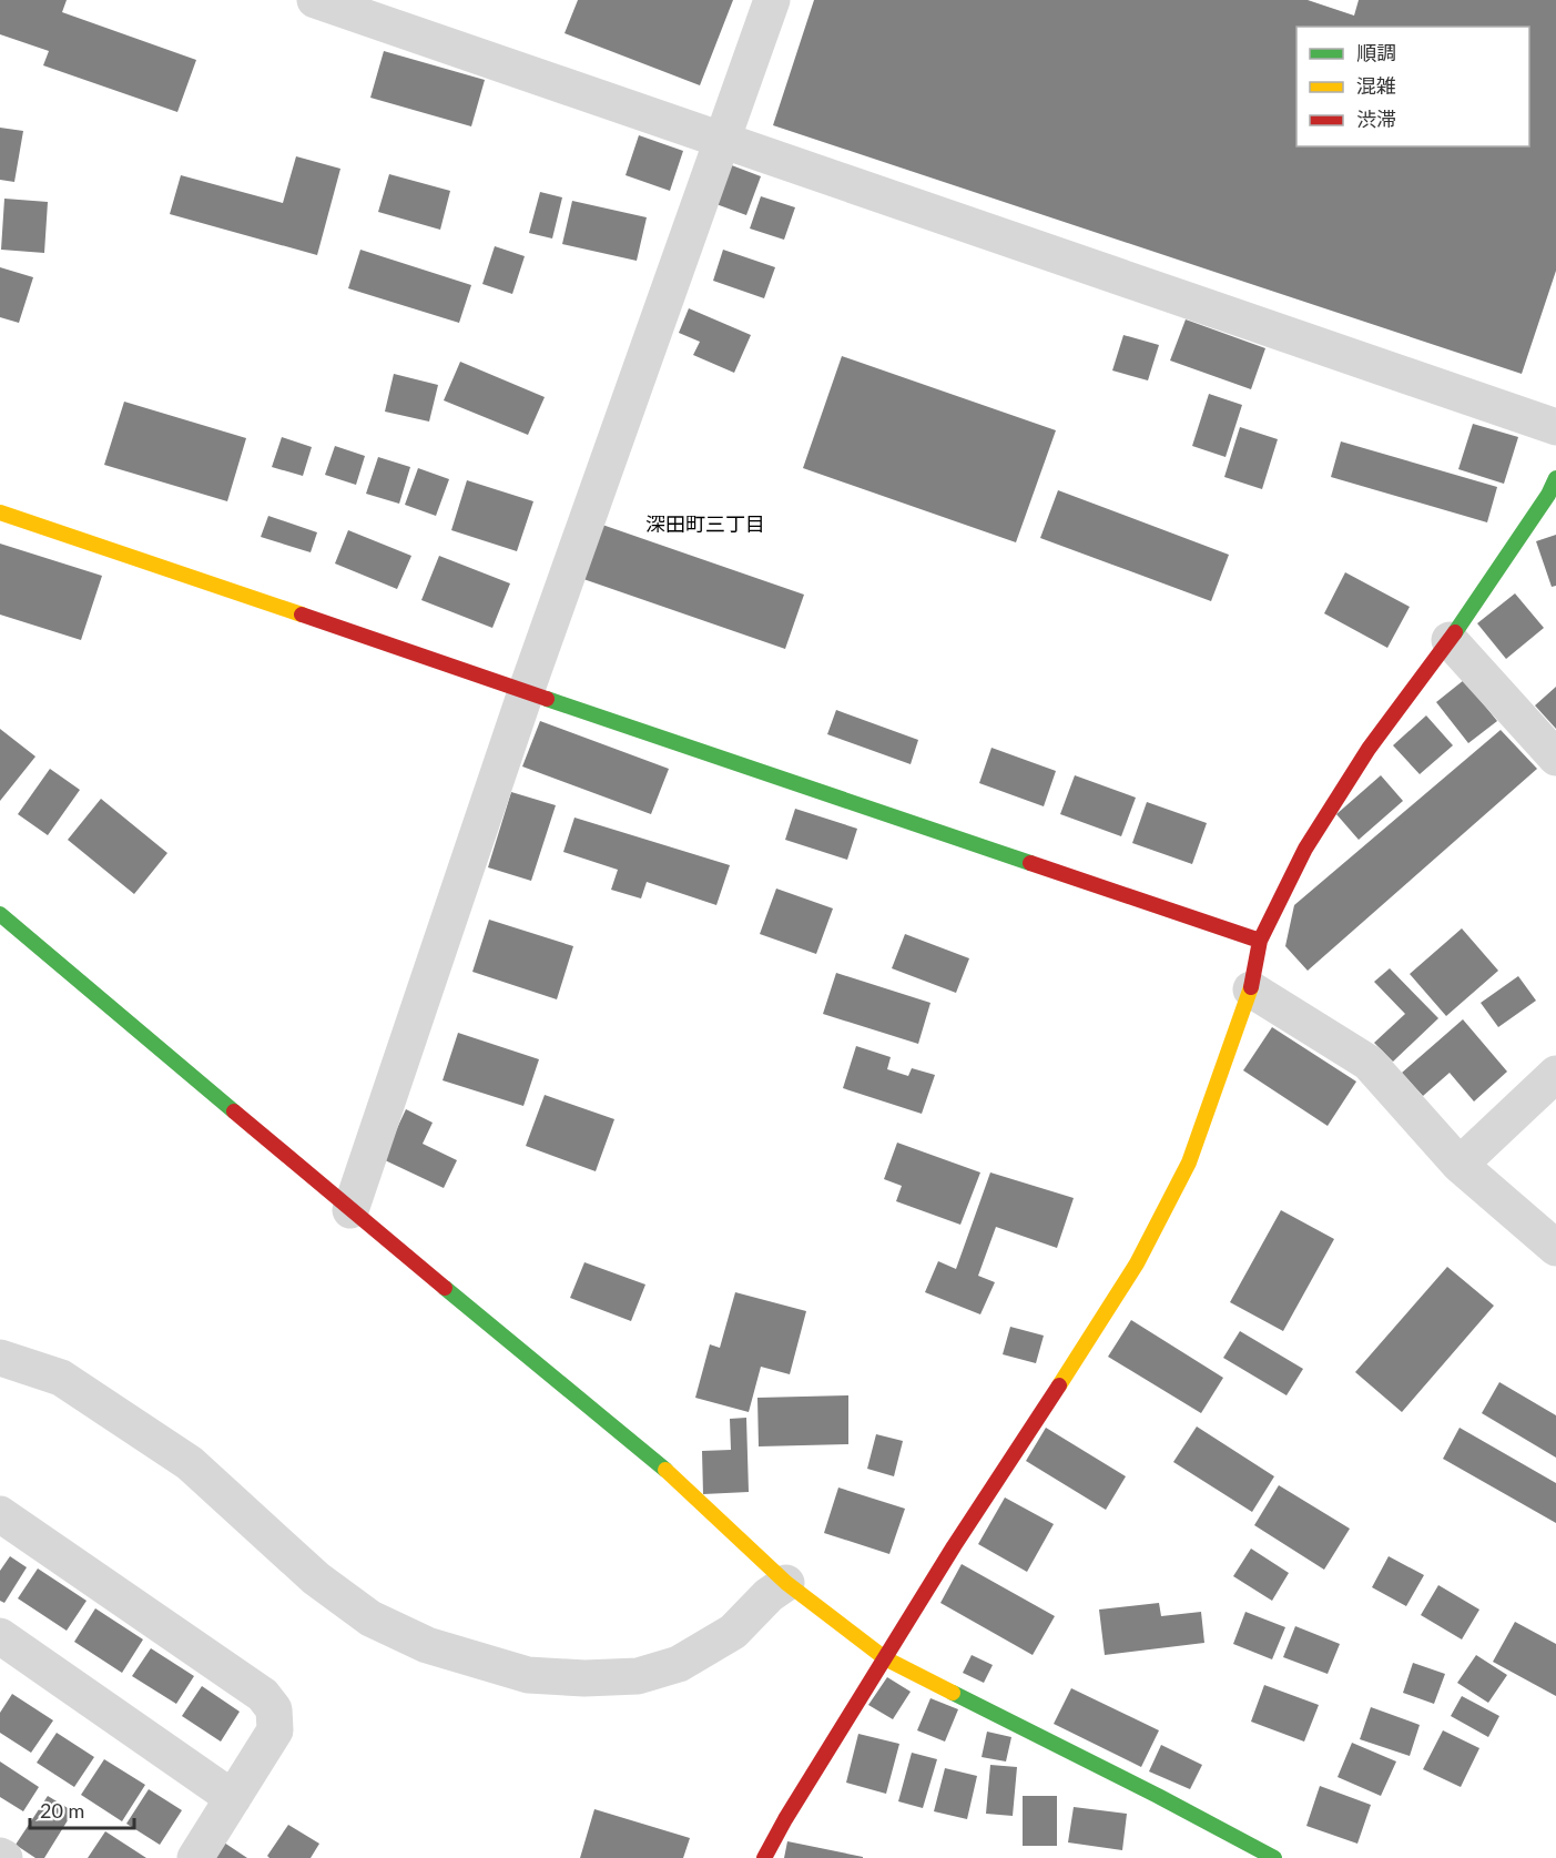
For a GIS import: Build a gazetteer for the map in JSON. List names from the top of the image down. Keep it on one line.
{"districts":["深田町三丁目"],"legend":["順調","混雑","渋滞"],"scale_bar":"20 m"}
